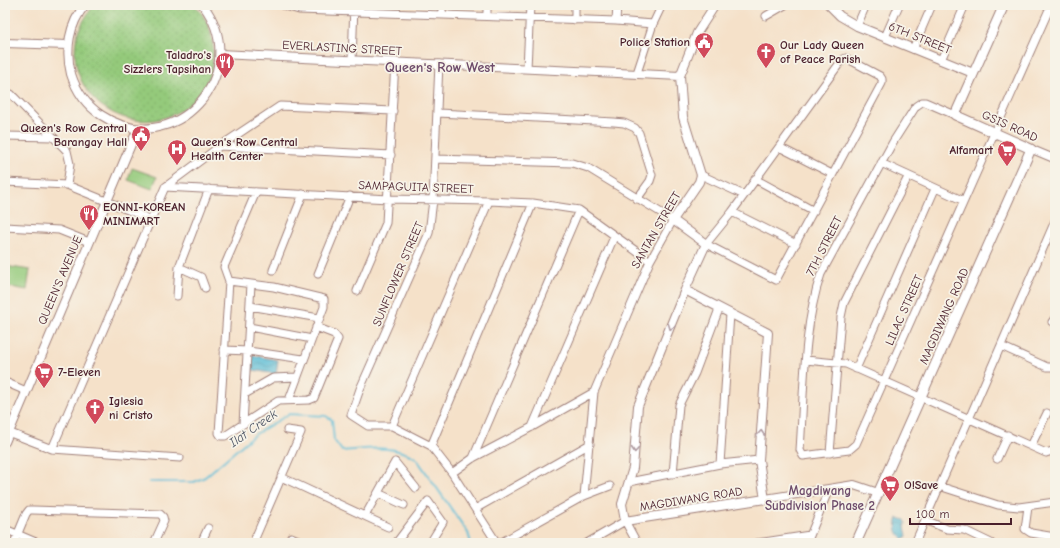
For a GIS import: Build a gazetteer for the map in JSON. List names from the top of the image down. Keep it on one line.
{"streets":{"main road":["GSIS ROAD","MAGDIWANG ROAD"],"street":["6TH STREET","EVERLASTING STREET","SAMPAGUITA STREET","SANTAN STREET","7TH STREET","SUNFLOWER STREET","QUEEN'S AVENUE","LILAC STREET"]},"crossings":[["EVERLASTING STREET","SUNFLOWER STREET"],["GSIS ROAD","7TH STREET"],["GSIS ROAD","LILAC STREET"],["GSIS ROAD","MAGDIWANG ROAD"],["SAMPAGUITA STREET","SANTAN STREET"],["SAMPAGUITA STREET","SUNFLOWER STREET"],["7TH STREET","LILAC STREET"]],"districts":["Queen's Row West","Magdiwang Subdivision Phase 2"],"water":["Ilat Creek"],"places":{"public building":["Police Station","Queen's Row Central Barangay Hall"],"church":["Our Lady Queen of Peace Parish","Iglesia ni Cristo"],"restaurant":["Taladro's Sizzlers Tapsihan","EONNI-KOREAN MINIMART"],"hospital":["Queen's Row Central Health Center"],"supermarket":["Alfamart","7-Eleven","O!Save"]},"scale_bar":"100 m"}
